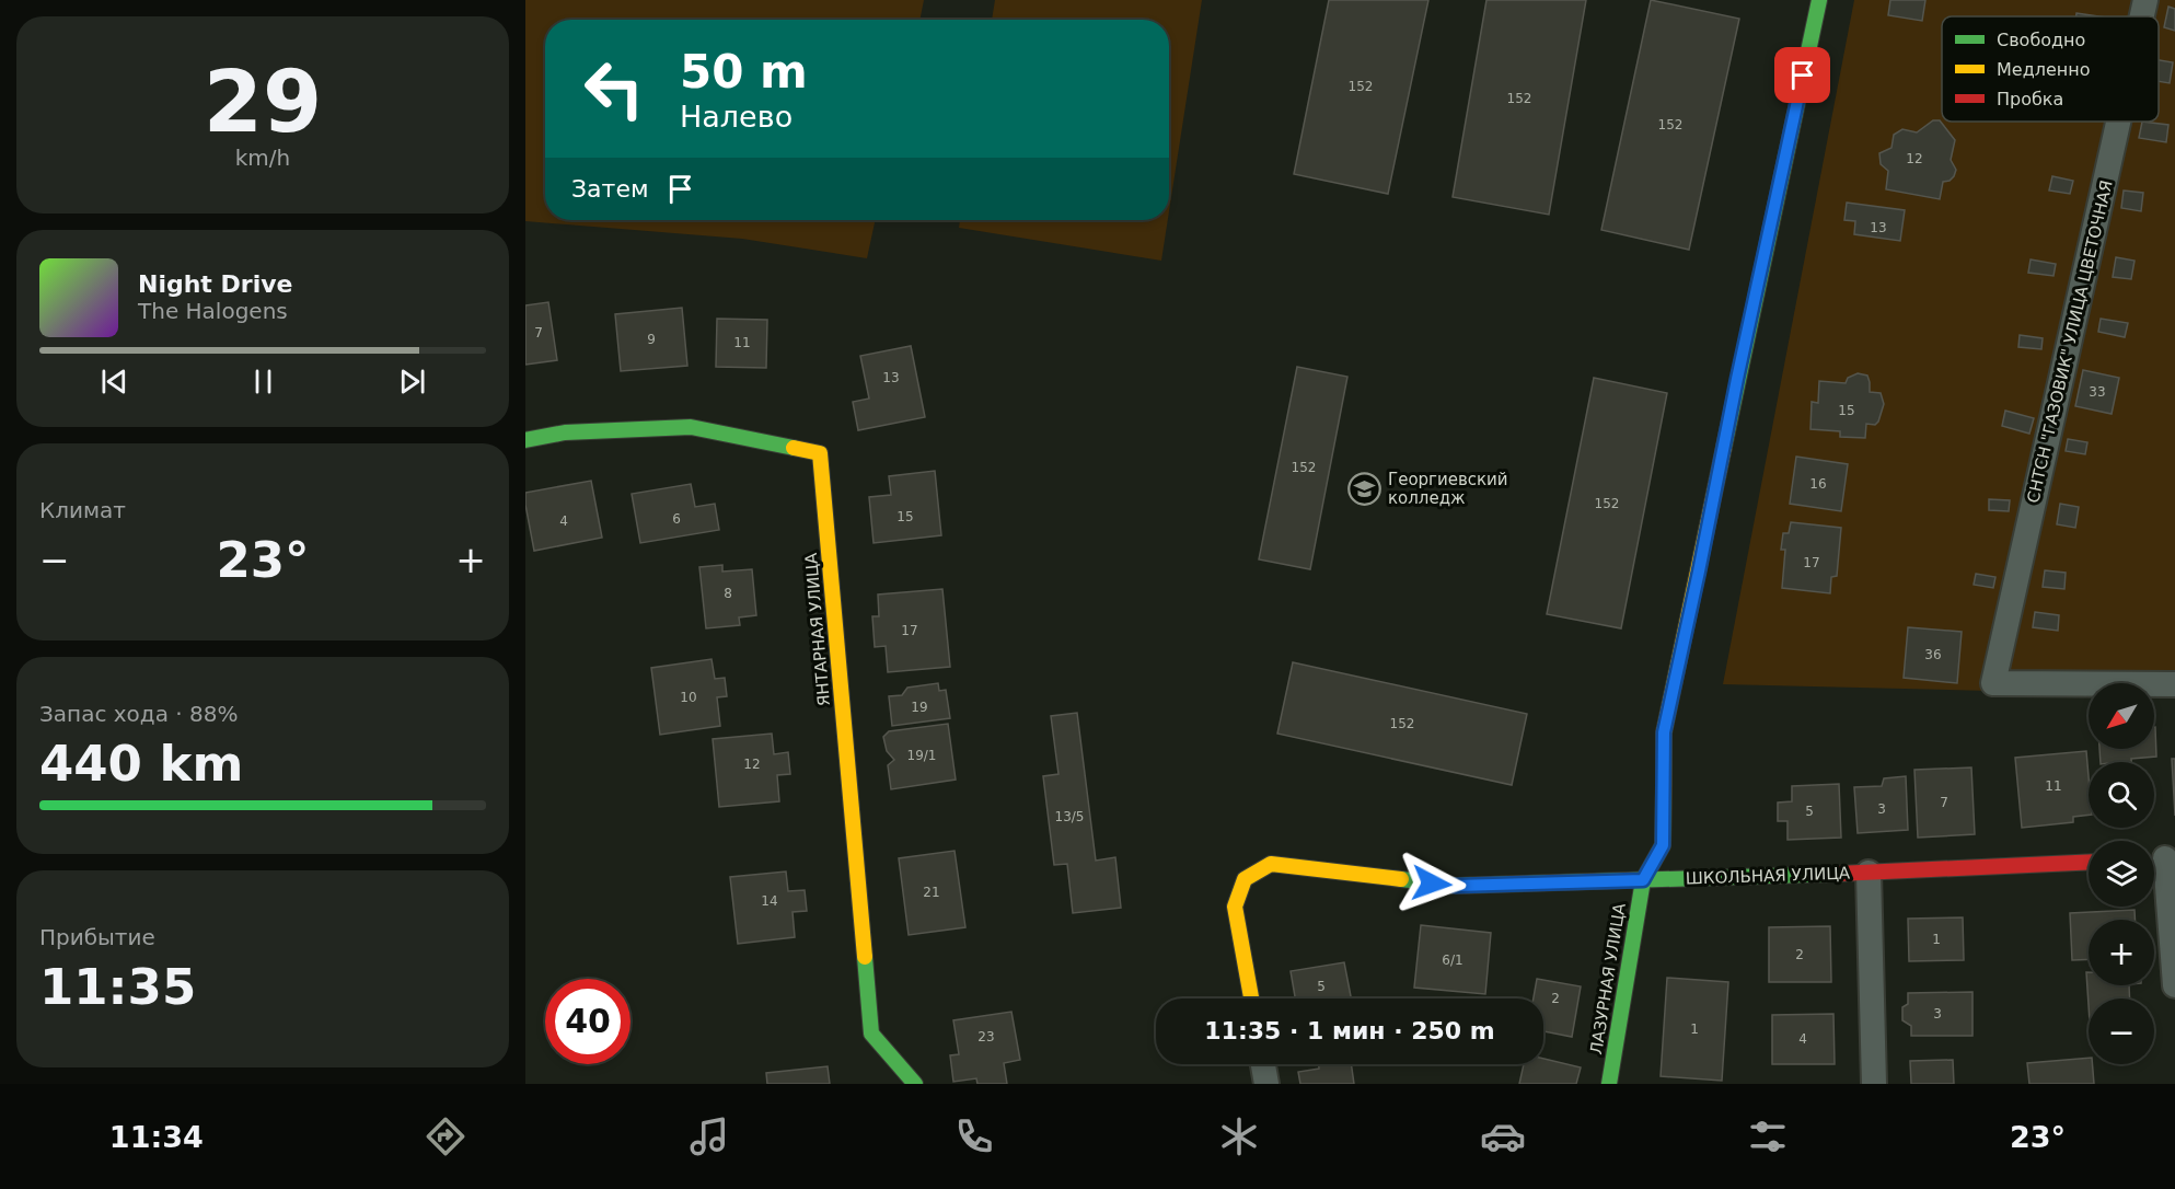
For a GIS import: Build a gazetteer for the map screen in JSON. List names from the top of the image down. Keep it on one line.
{"streets":{"street":["СНТСН \"ГАЗОВИК\" УЛИЦА ЦВЕТОЧНАЯ","ЯНТАРНАЯ УЛИЦА","ШКОЛЬНАЯ УЛИЦА","ЛАЗУРНАЯ УЛИЦА"]},"crossings":[["ШКОЛЬНАЯ УЛИЦА","ЛАЗУРНАЯ УЛИЦА"]],"places":{"school or university":["Георгиевский колледж"]},"house_numbers":["152","152","152","12","13","7","9","11","13","33","15","152","16","152","15","6","4","17","8","17","36","10","19","152","19/1","12","11","7","3","5","13/5","21","14","1","2","6/1","5","2","3","1","23","4"],"legend":["Свободно","Медленно","Пробка"],"north":"bottom left","page":{"tile":[["29","km/h"],"Климат",["Запас хода · 88%","440 km"],["Прибытие","11:35"]],"turn":["50 m","Налево"],"then":"Затем","song":["Night Drive","The Halogens"],"heat":["−","23°","+"],"map_buttons":["+","−"],"limit":"40","trip":"11:35 · 1 мин · 250 m","tabs":["11:34","23°"]}}
